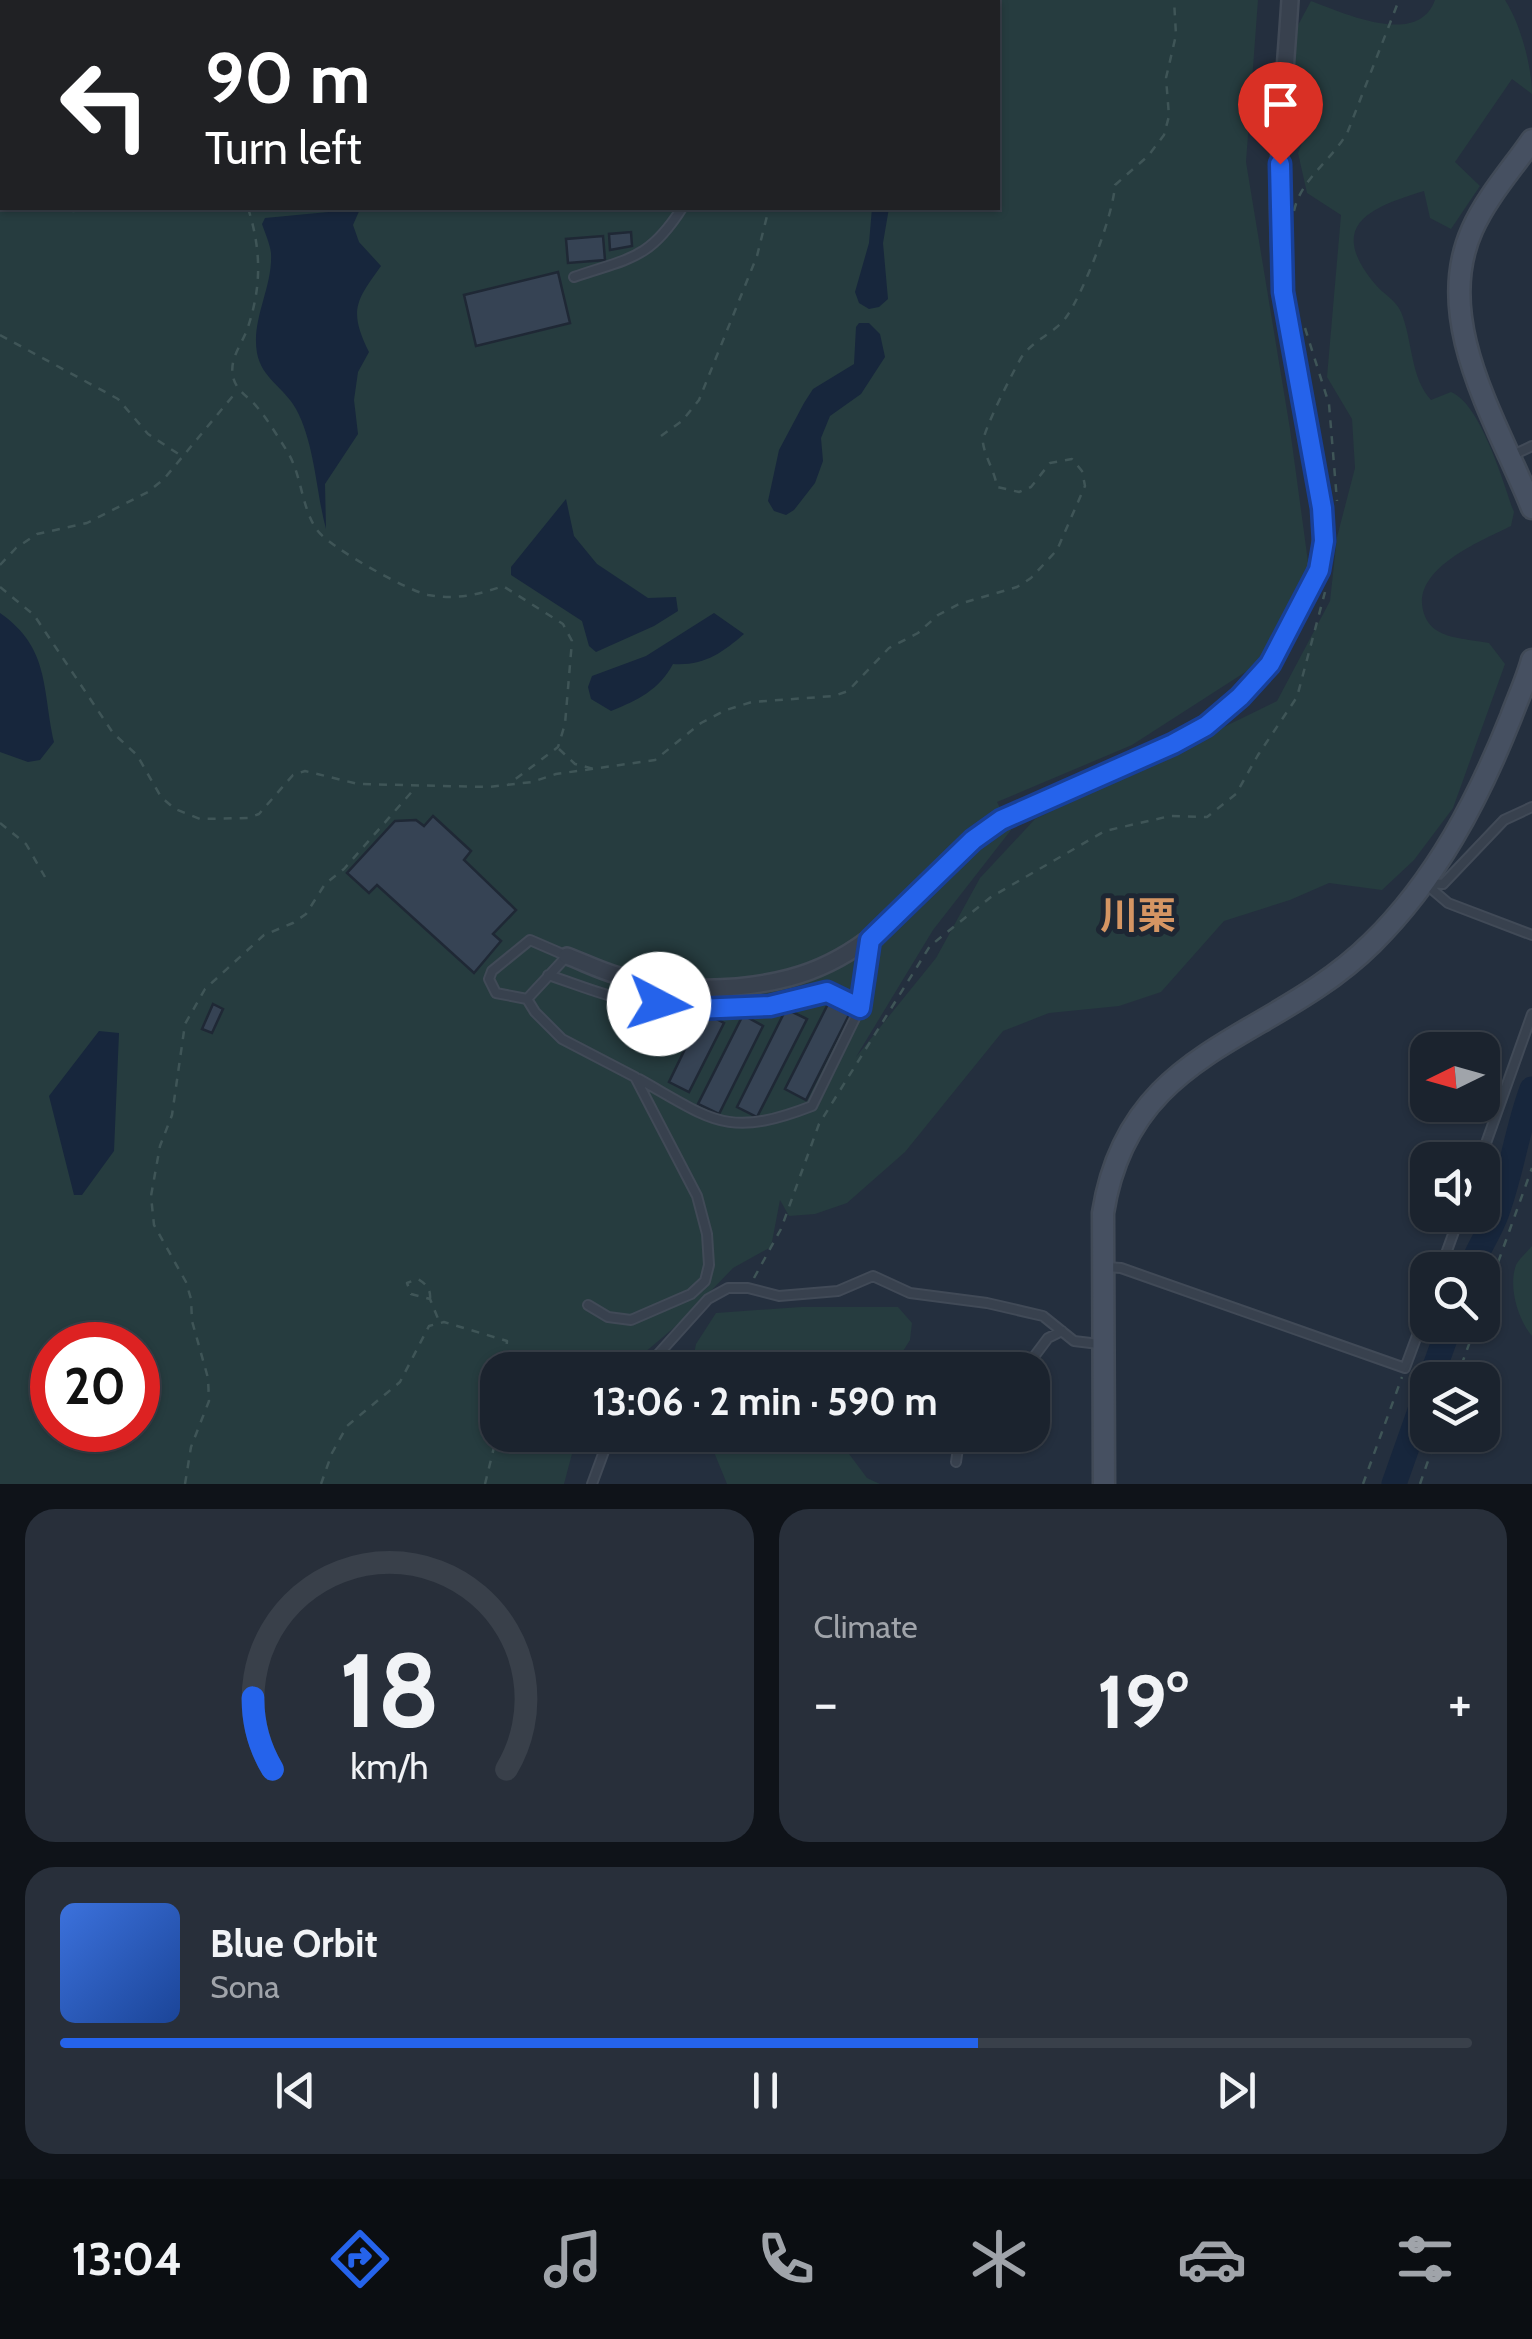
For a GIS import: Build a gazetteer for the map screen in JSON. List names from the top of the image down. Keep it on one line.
{"districts":["川栗"],"north":"left","page":{"turn":["90 m","Turn left"],"limit":"20","trip":"13:06 · 2 min · 590 m","tile":"Climate","heat":["−","19°","+"],"song":["Blue Orbit","Sona"],"tabs":"13:04","gauge":["18","km/h"]}}
